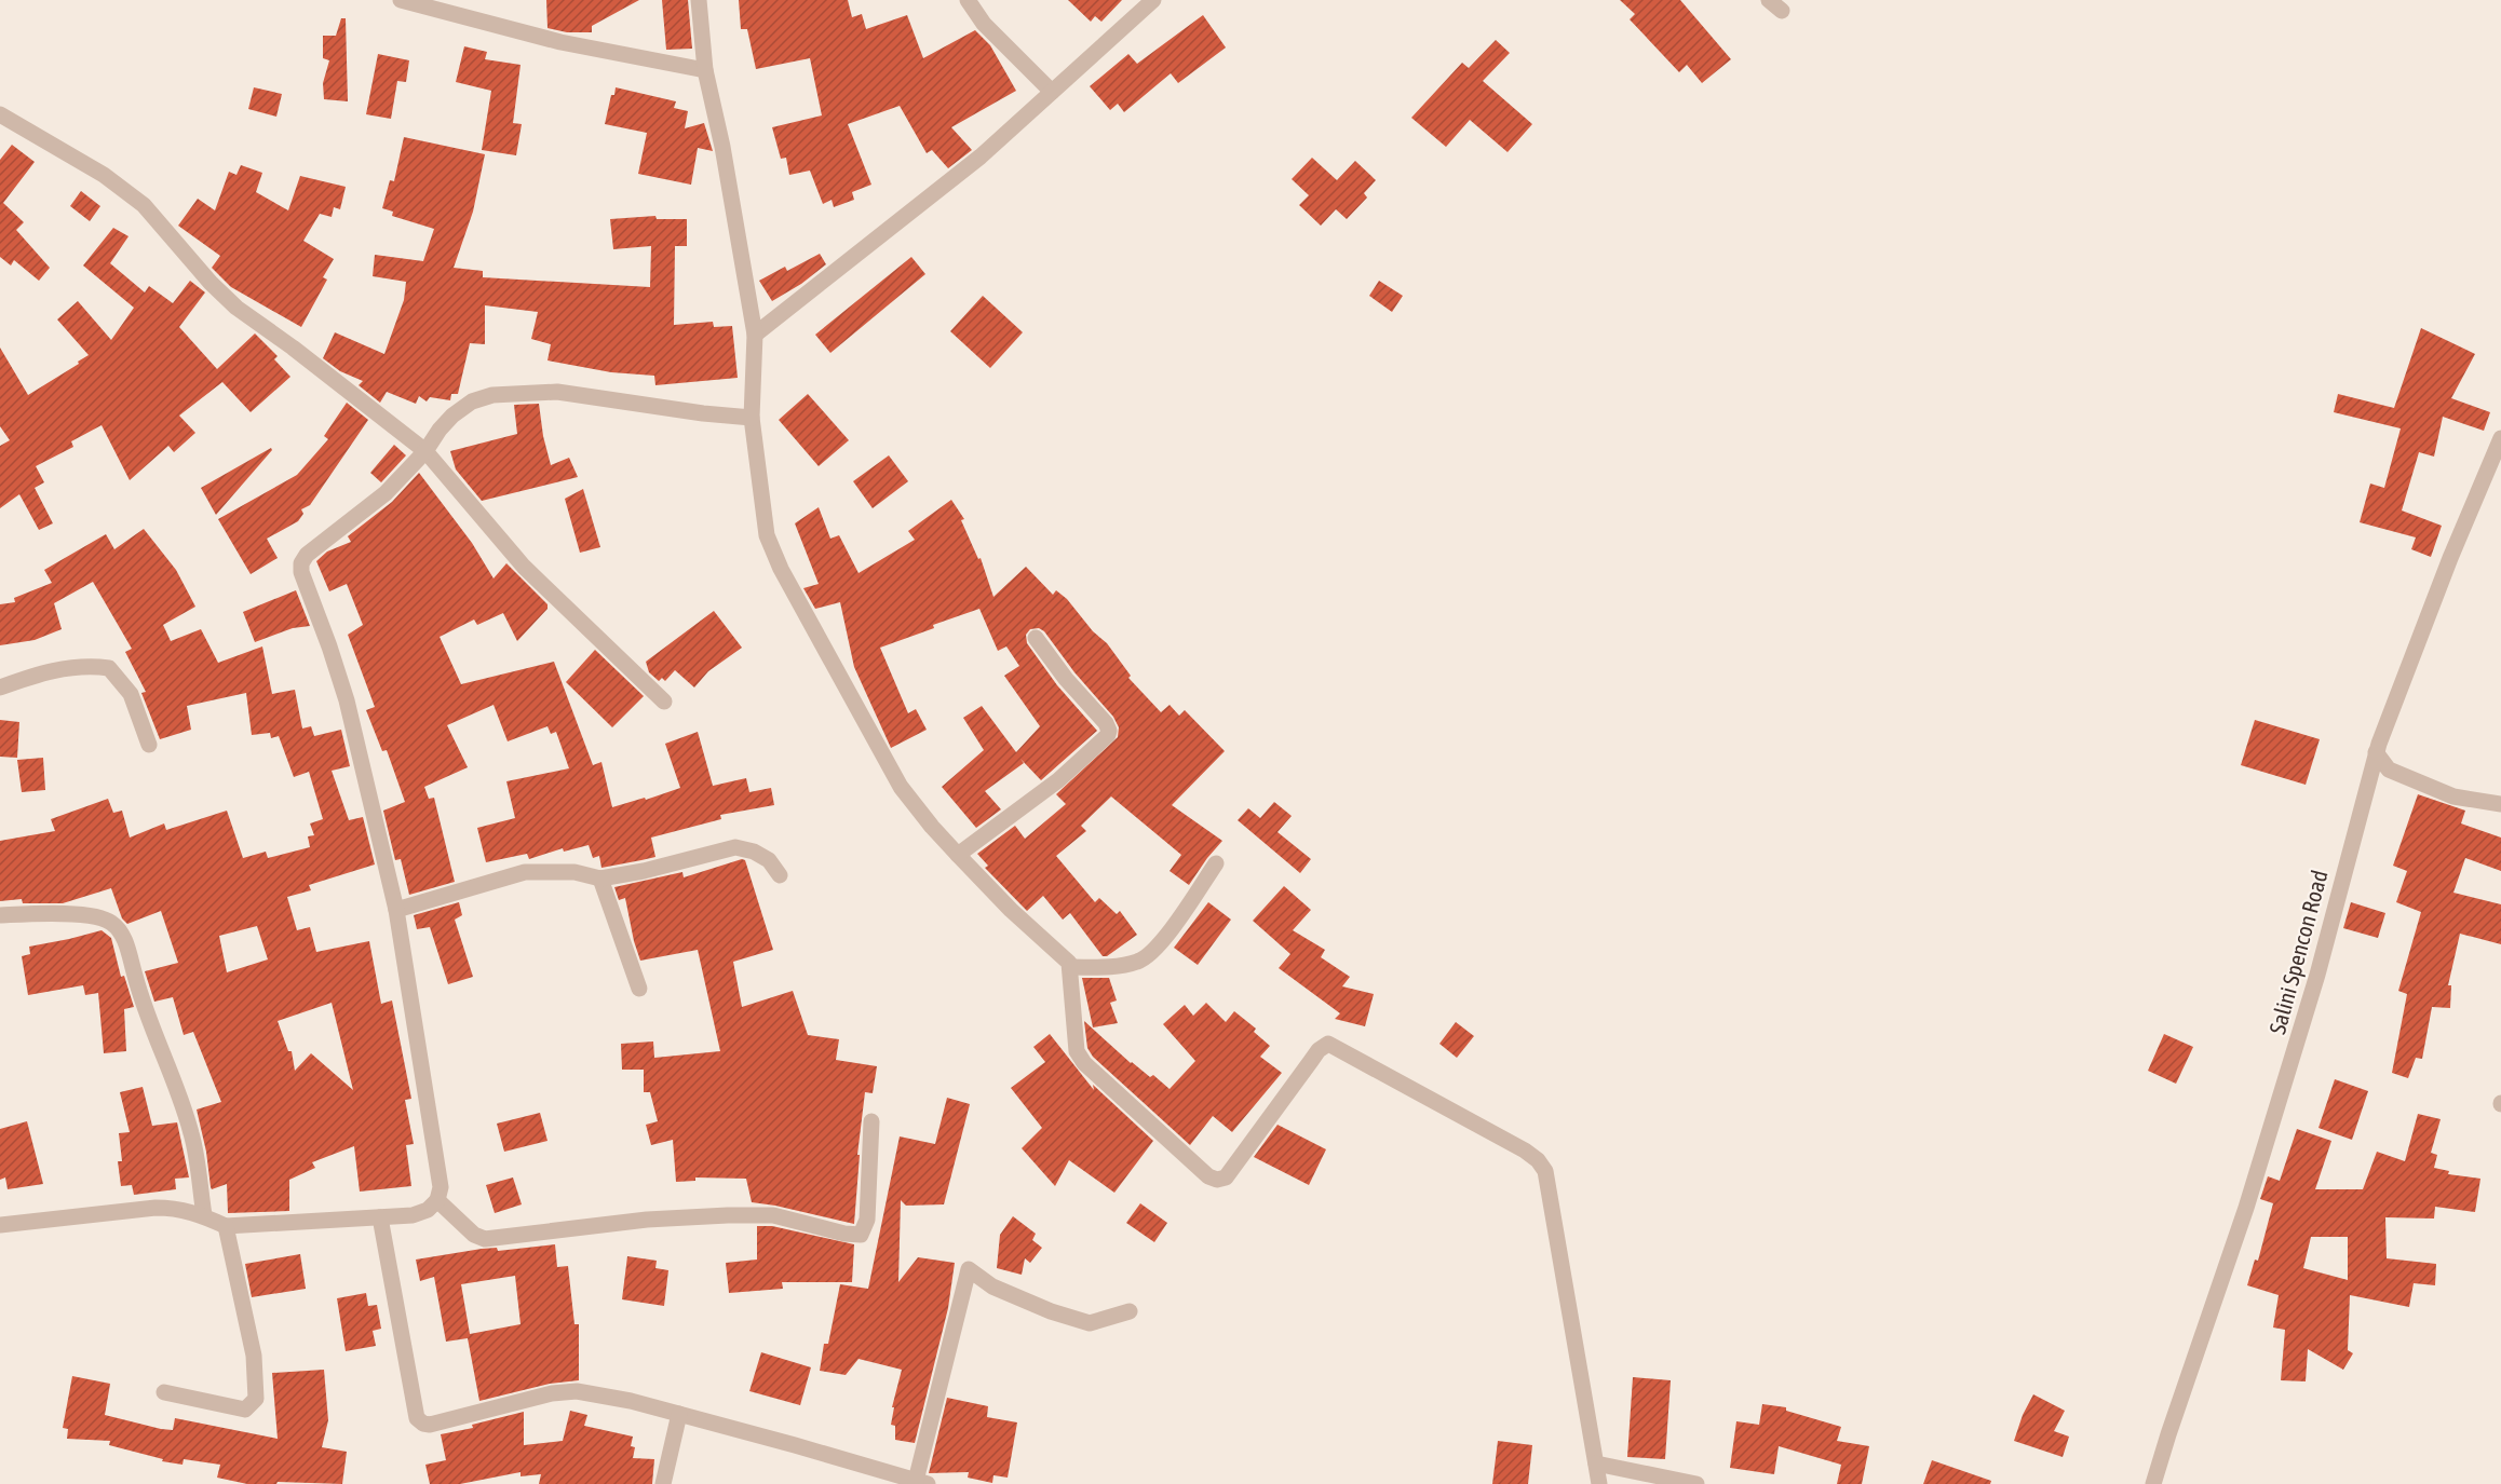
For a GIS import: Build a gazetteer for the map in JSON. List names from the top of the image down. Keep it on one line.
{"streets":{"street":["Salini Spencon Road"]}}
